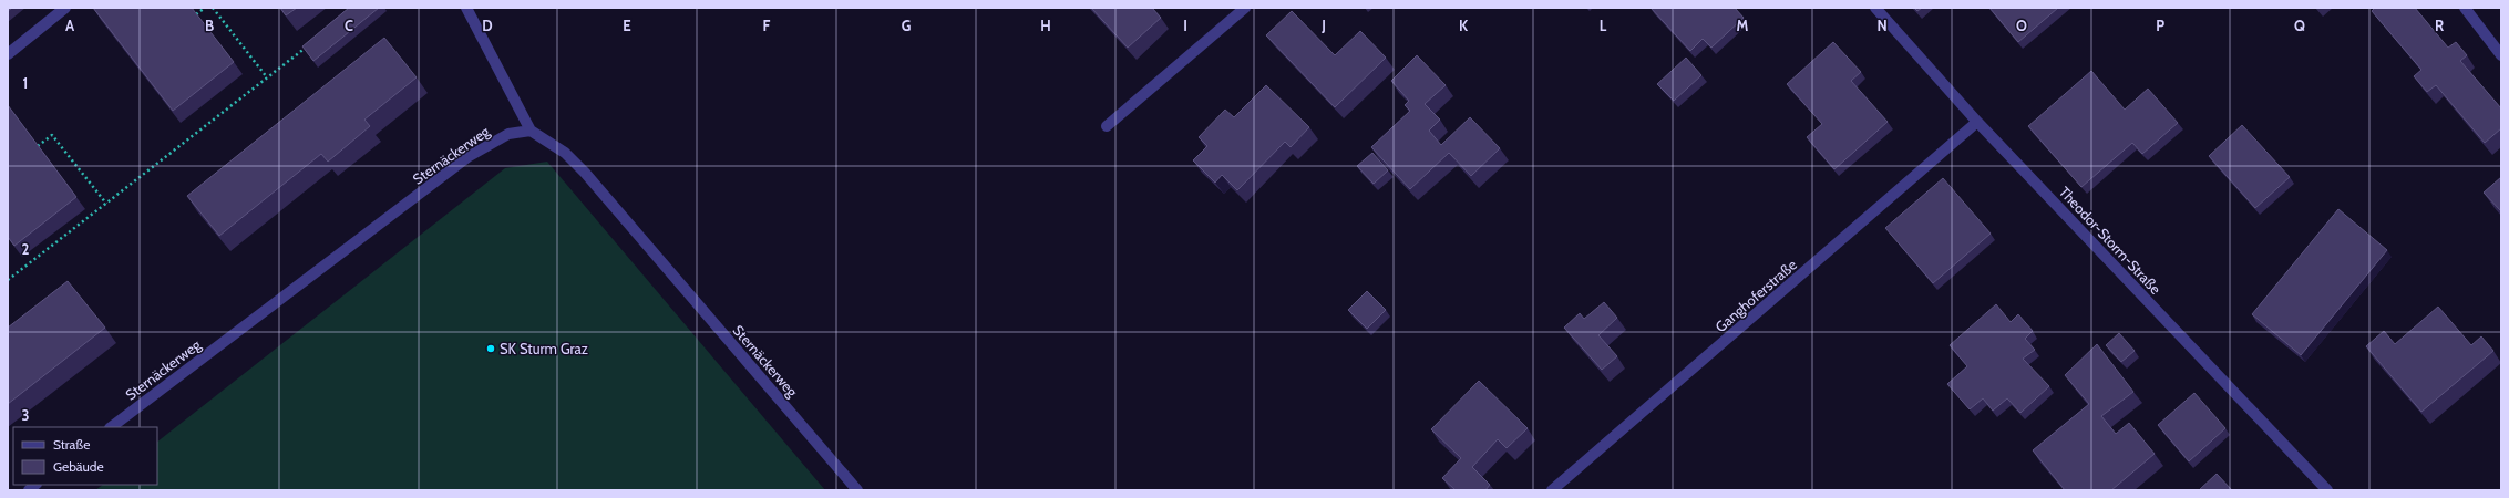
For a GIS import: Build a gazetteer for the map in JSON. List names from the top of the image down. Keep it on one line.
{"streets":{"street":["Sternäckerweg","Theodor-Storm-Straße","Ganghoferstraße"]},"crossings":[["Theodor-Storm-Straße","Ganghoferstraße"]],"places":["SK Sturm Graz"],"legend":["Straße","Gebäude"],"grid":{"columns":["A","B","C","D","E","F","G","H","I","J","K","L","M","N","O","P","Q","R"],"rows":["1","2","3"]}}
